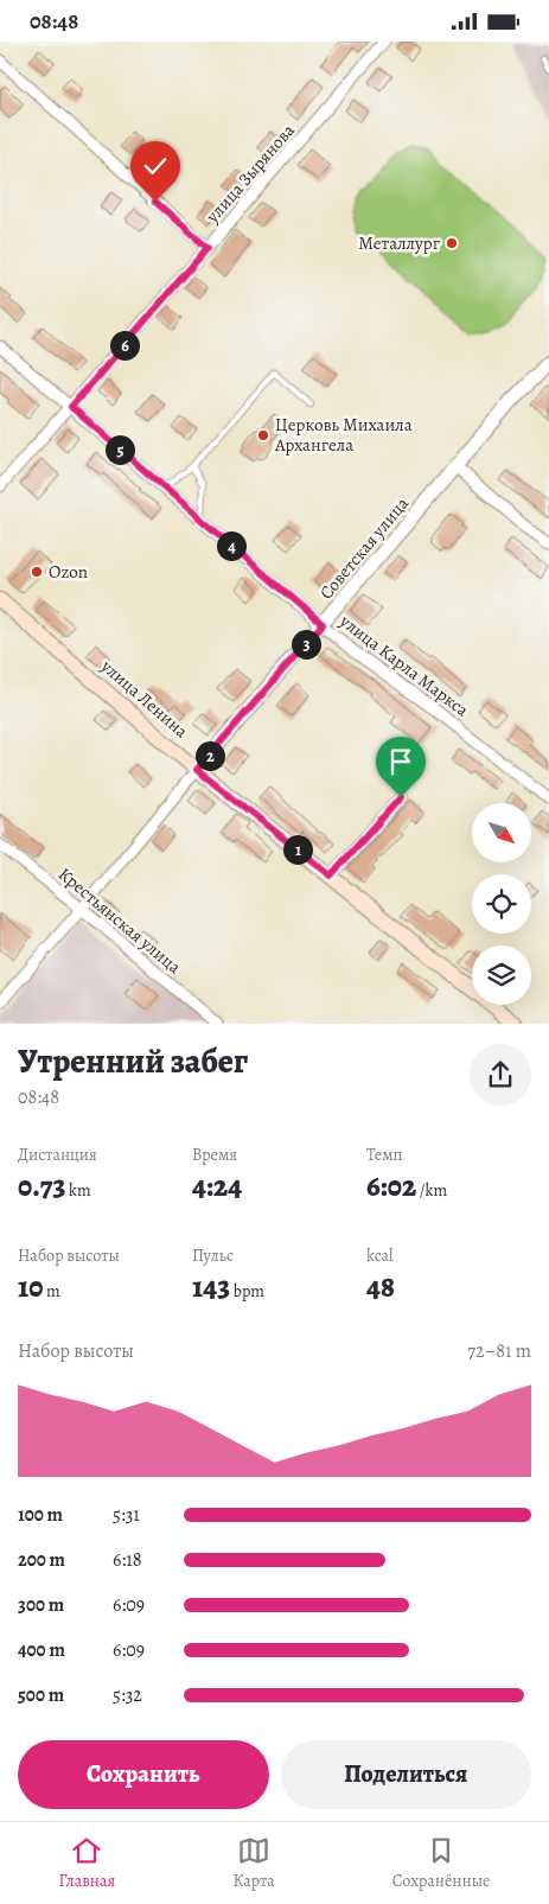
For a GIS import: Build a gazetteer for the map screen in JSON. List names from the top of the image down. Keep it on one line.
{"streets":{"main road":["улица Ленина"],"street":["улица Зырянова","Советская улица","улица Карла Маркса","Крестьянская улица"]},"crossings":[["улица Зырянова","улица Карла Маркса"],["Советская улица","улица Карла Маркса"],["Советская улица","улица Ленина"],["Советская улица","Крестьянская улица"]],"places":["Металлург","Церковь Михаила Архангела","Ozon"],"north":"bottom right","page":{"status":"08:48","pins":["6","5","4","3","2","1"],"heading":["Утренний забег","08:48"],"stats":[["Дистанция","0.73 km"],["Время","4:24"],["Темп","6:02 /km"],["Набор высоты","10 m"],["Пульс","143 bpm"],["kcal","48"]],"chart":["Набор высоты","72–81 m"],"list":[{"name":"100 m","note":"5:31"},{"name":"200 m","note":"6:18"},{"name":"300 m","note":"6:09"},{"name":"400 m","note":"6:09"},{"name":"500 m","note":"5:32"}],"buttons":["Сохранить","Поделиться"],"tabs":["Главная","Карта","Сохранённые"]}}
